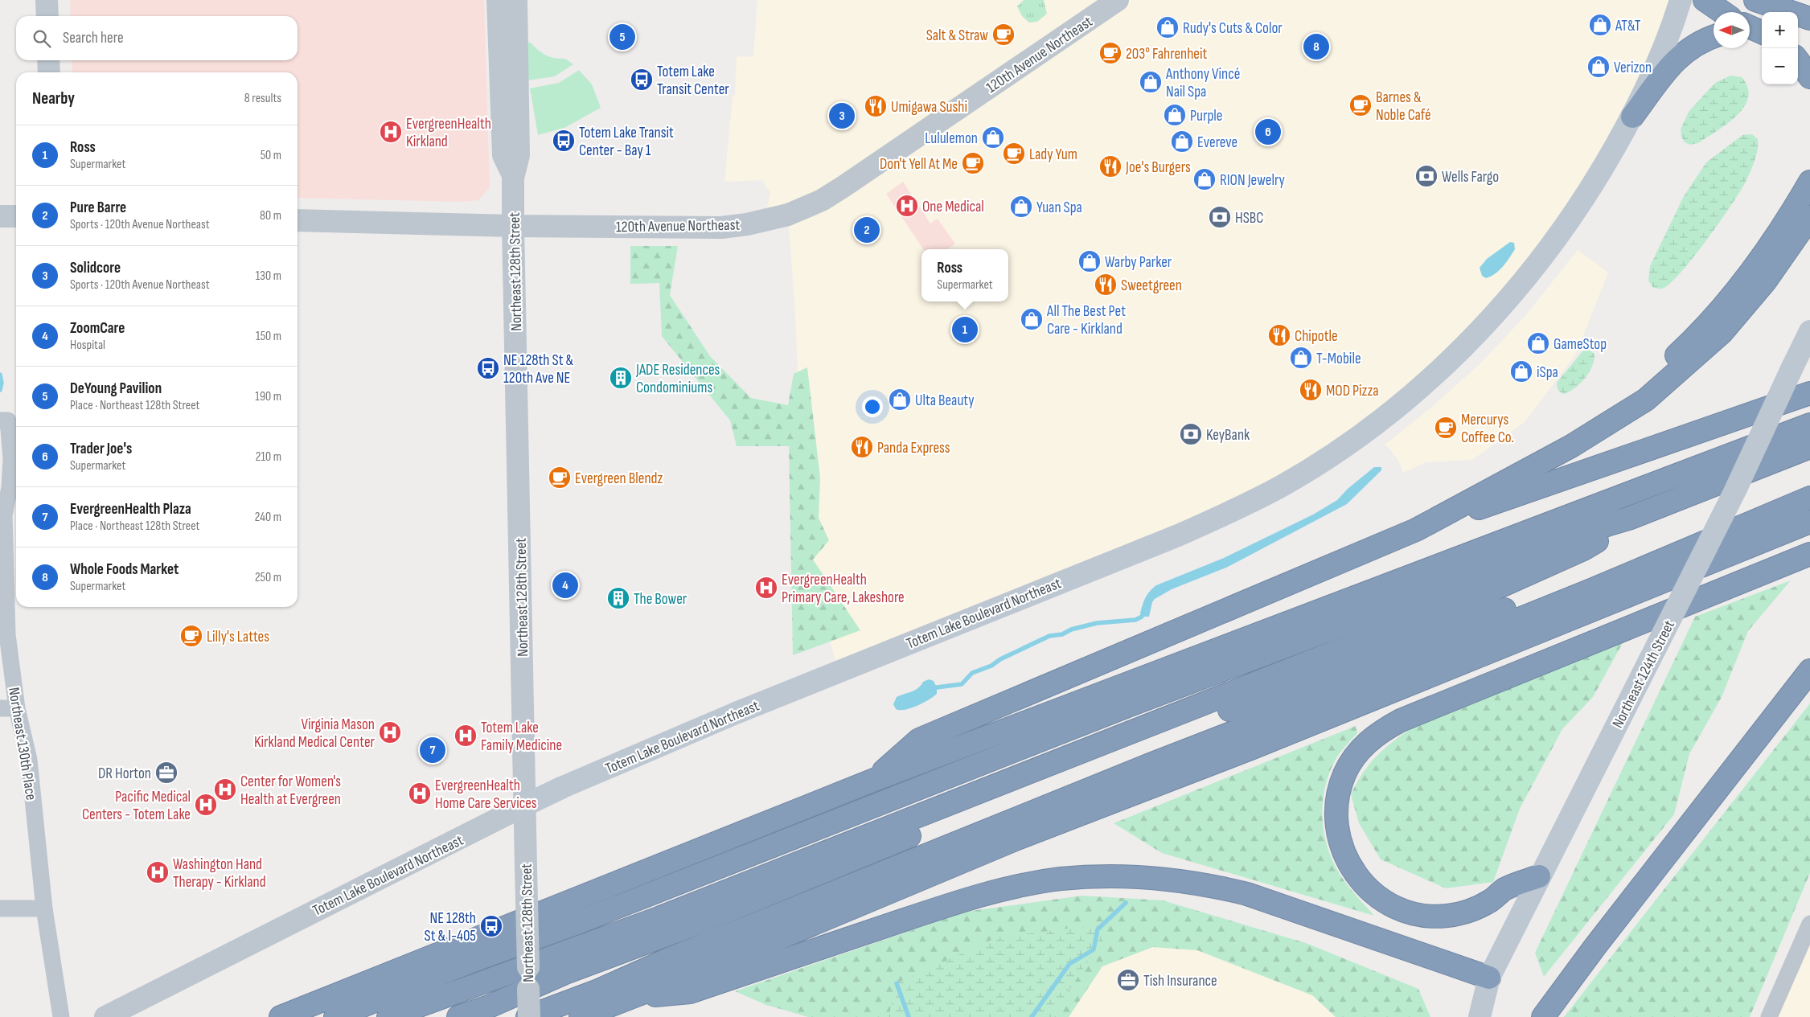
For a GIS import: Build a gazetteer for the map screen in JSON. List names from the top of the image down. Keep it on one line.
{"streets":{"main road":["Totem Lake Boulevard Northeast","Northeast 124th Street"],"street":["120th Avenue Northeast","Northeast 128th Street","Northeast 130th Place"]},"crossings":[["120th Avenue Northeast","Northeast 128th Street"],["Northeast 128th Street","Totem Lake Boulevard Northeast"]],"places":{"shop":["AT&T","Rudy's Cuts & Color","Verizon","Anthony Vincé Nail Spa","Purple","Lululemon","Evereve","RION Jewelry","Yuan Spa","Warby Parker","All The Best Pet Care - Kirkland","GameStop","T-Mobile","iSpa","Ulta Beauty"],"cafe":["Salt & Straw","203° Fahrenheit","Barnes & Noble Café","Lady Yum","Don't Yell At Me","Mercurys Coffee Co.","Evergreen Blendz","Lilly's Lattes"],"bus stop":["Totem Lake Transit Center","Totem Lake Transit Center - Bay 1","NE 128th St & 120th Ave NE","NE 128th St & I-405"],"restaurant":["Umigawa Sushi","Joe's Burgers","Sweetgreen","Chipotle","MOD Pizza","Panda Express"],"hospital":["EvergreenHealth Kirkland","One Medical","EvergreenHealth Primary Care, Lakeshore","Virginia Mason Kirkland Medical Center","Totem Lake Family Medicine","Center for Women's Health at Evergreen","EvergreenHealth Home Care Services","Pacific Medical Centers - Totem Lake","Washington Hand Therapy - Kirkland"],"bank":["Wells Fargo","HSBC","KeyBank"],"building":["JADE Residences Condominiums","The Bower"],"office":["DR Horton","Tish Insurance"]},"north":"left","page":{"map_buttons":["+","−"],"search":"Search here","pins":["5","8","3","6","2","1","4","7"],"heading":["Nearby","8 results"],"list":[{"mark":"1","name":"Ross","note":"Supermarket","value":"50 m"},{"mark":"2","name":"Pure Barre","note":"Sports · 120th Avenue Northeast","value":"80 m"},{"mark":"3","name":"Solidcore","note":"Sports · 120th Avenue Northeast","value":"130 m"},{"mark":"4","name":"ZoomCare","note":"Hospital","value":"150 m"},{"mark":"5","name":"DeYoung Pavilion","note":"Place · Northeast 128th Street","value":"190 m"},{"mark":"6","name":"Trader Joe's","note":"Supermarket","value":"210 m"},{"mark":"7","name":"EvergreenHealth Plaza","note":"Place · Northeast 128th Street","value":"240 m"},{"mark":"8","name":"Whole Foods Market","note":"Supermarket","value":"250 m"}],"popup":["Ross","Supermarket"]}}
